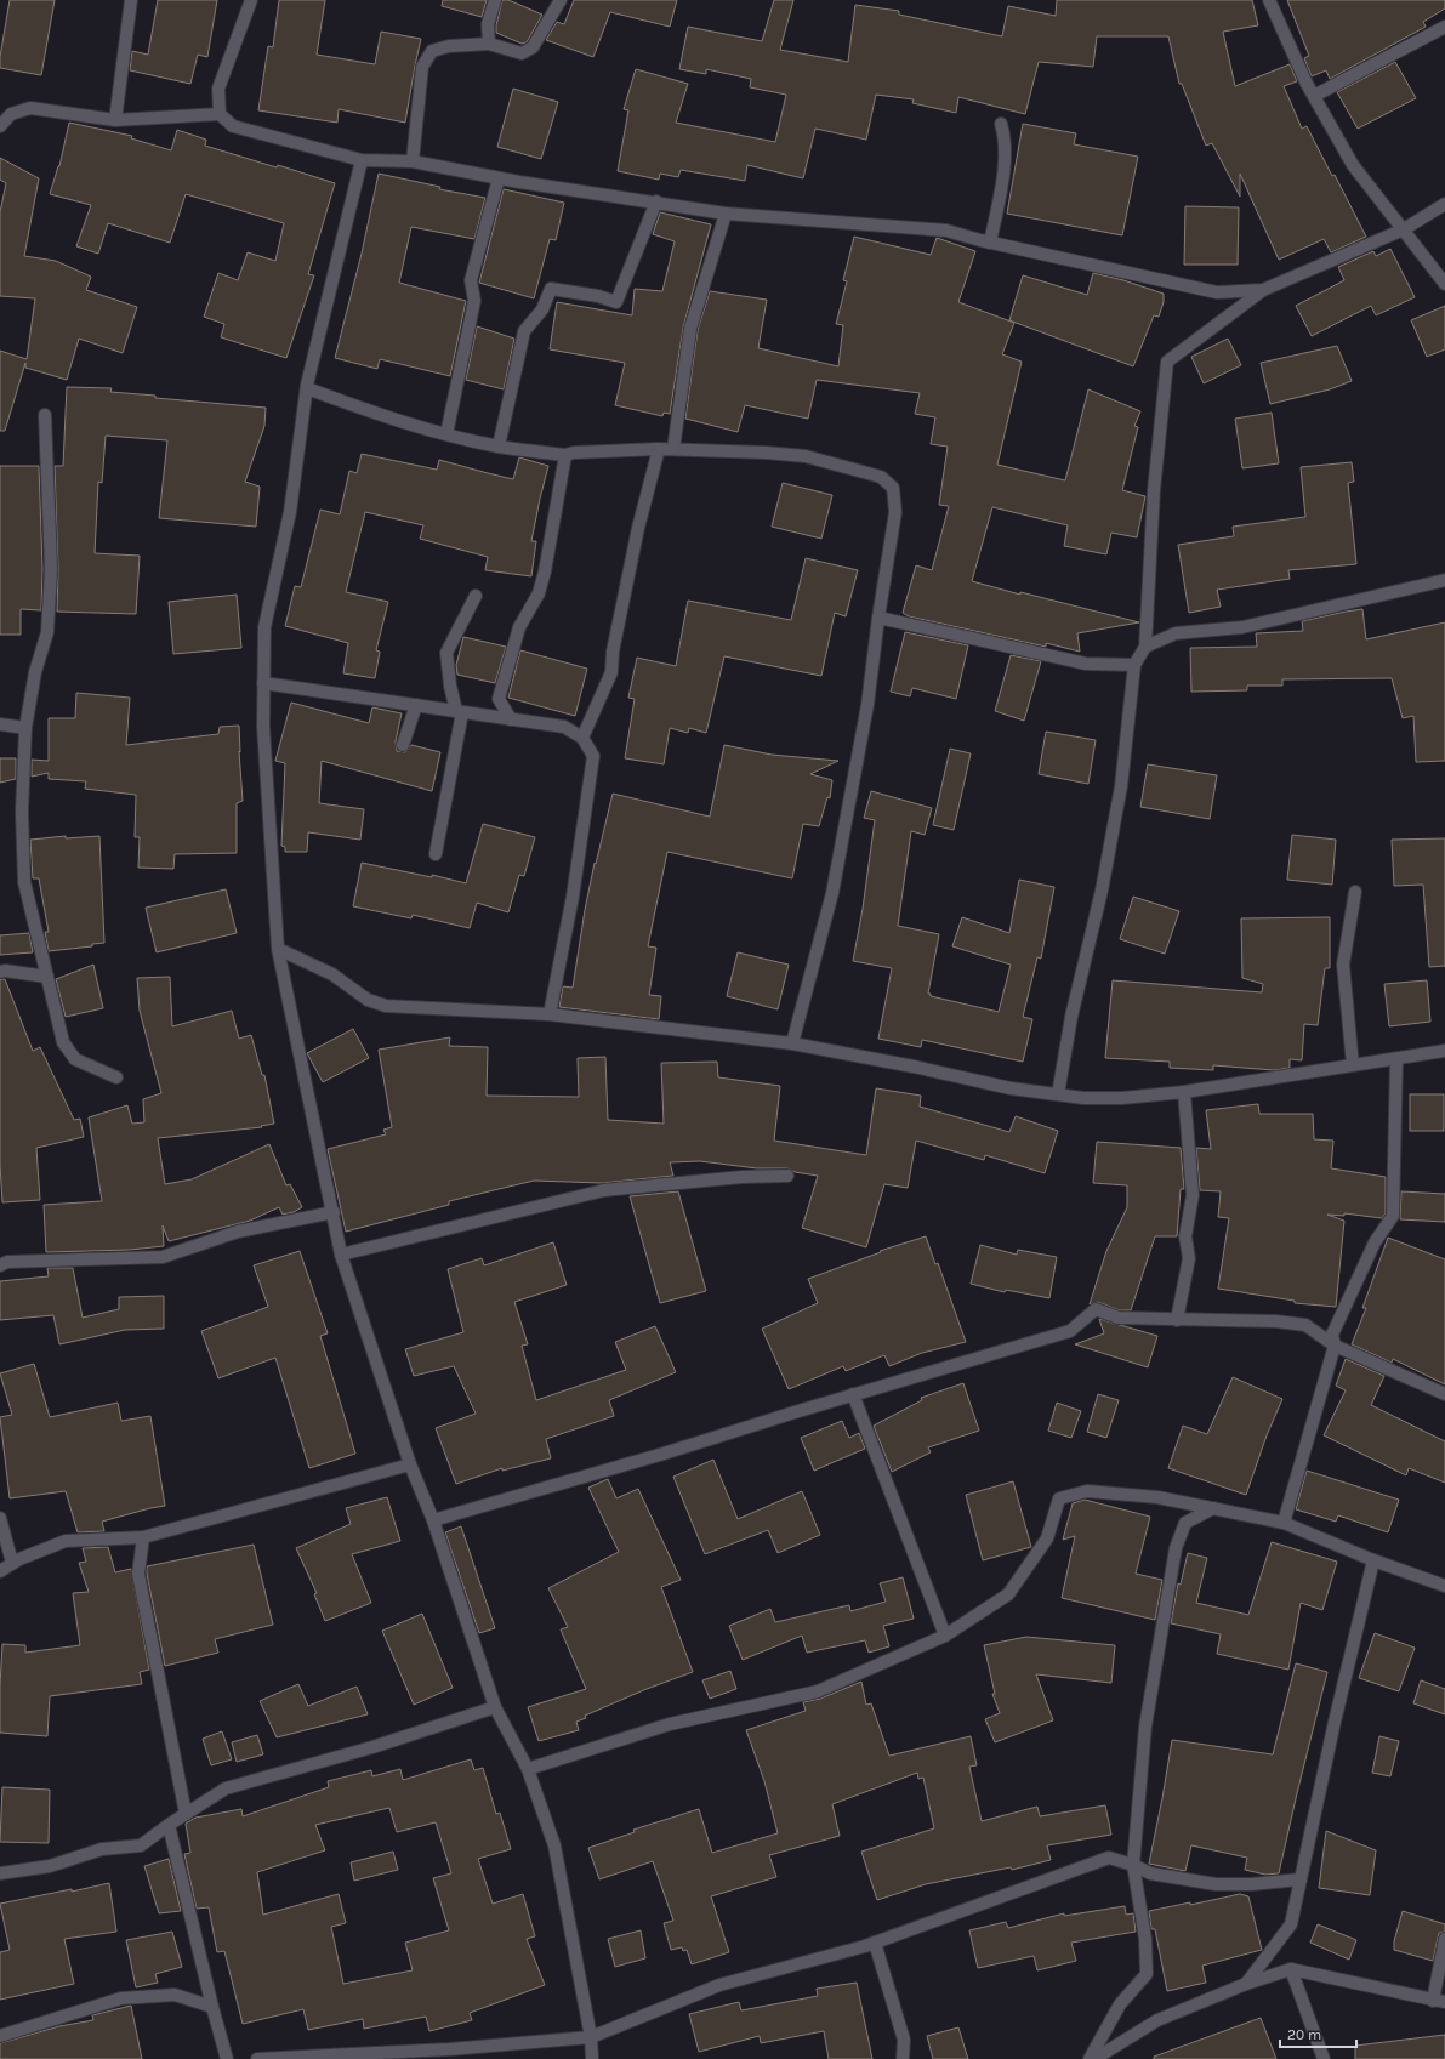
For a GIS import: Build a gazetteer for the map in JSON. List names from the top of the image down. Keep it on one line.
{"scale_bar":"20 m"}
